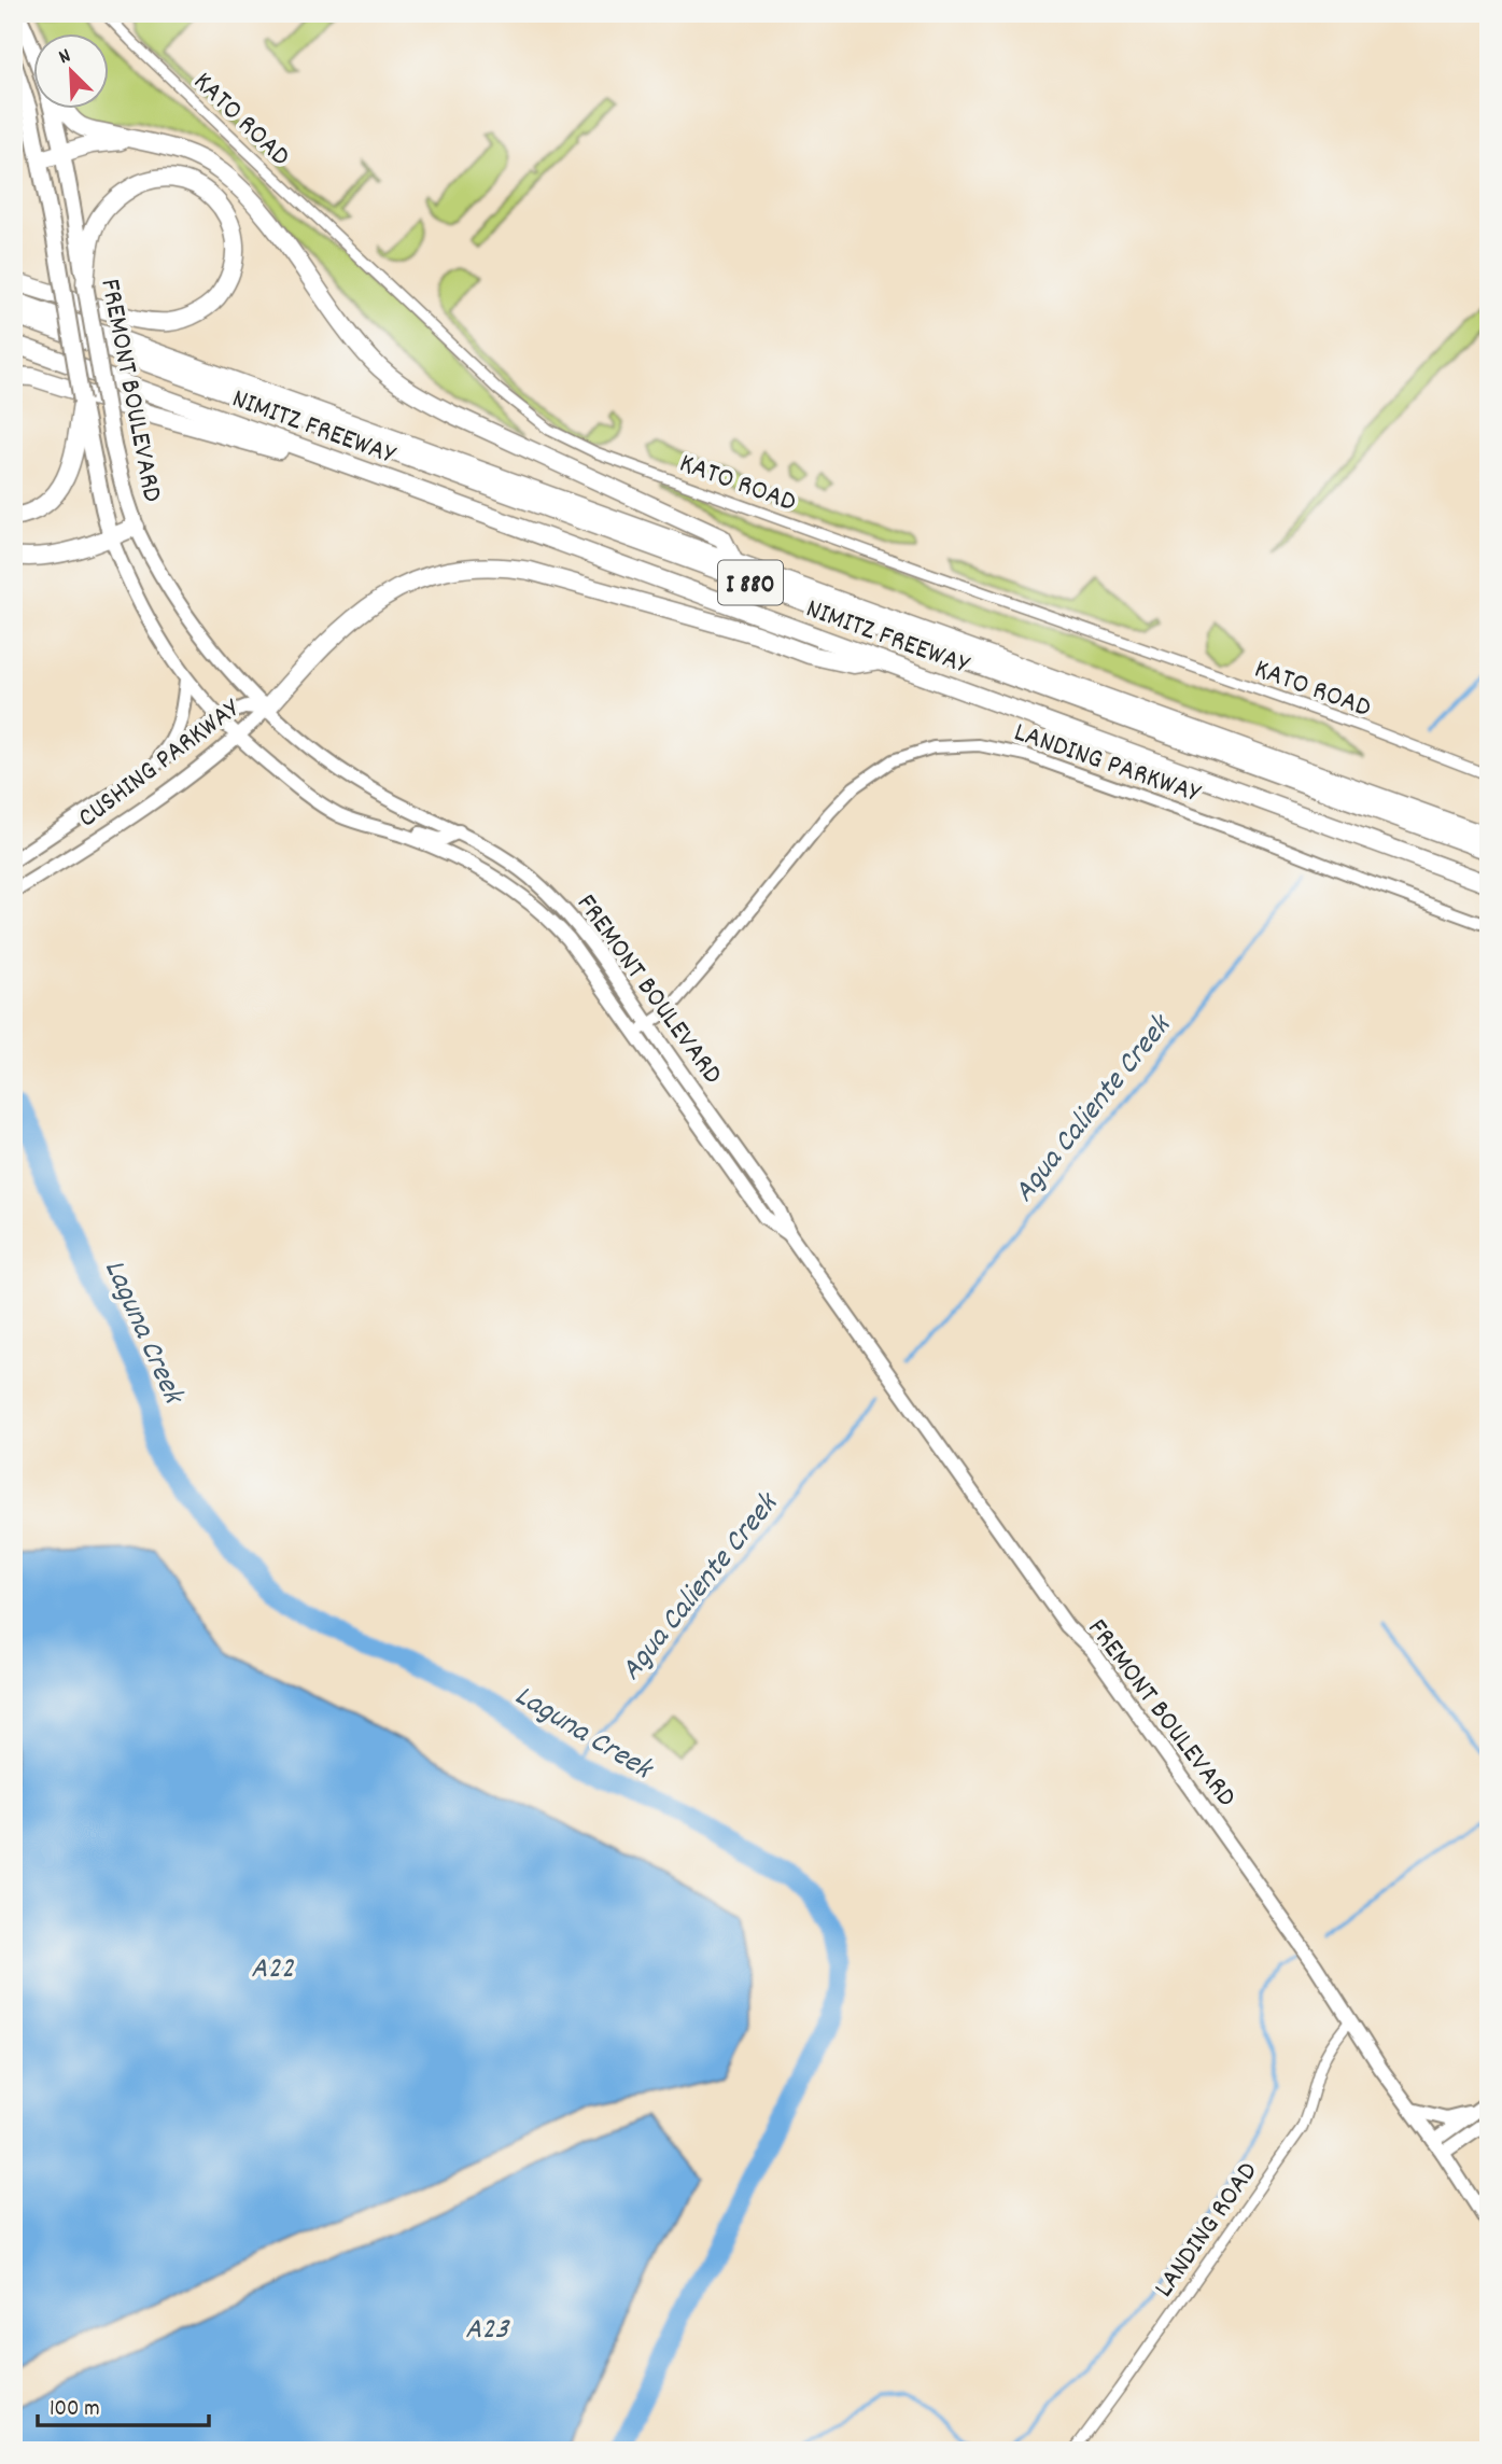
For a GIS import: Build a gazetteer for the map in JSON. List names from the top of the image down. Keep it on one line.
{"streets":{"highway":["NIMITZ FREEWAY","I 880"],"main road":["FREMONT BOULEVARD","CUSHING PARKWAY"],"street":["KATO ROAD","LANDING PARKWAY","LANDING ROAD"]},"crossings":[["FREMONT BOULEVARD","LANDING PARKWAY"],["FREMONT BOULEVARD","CUSHING PARKWAY"],["FREMONT BOULEVARD","LANDING ROAD"]],"water":["Agua Caliente Creek","Laguna Creek","A22","A23"],"scale_bar":"100 m","north":"top left"}
